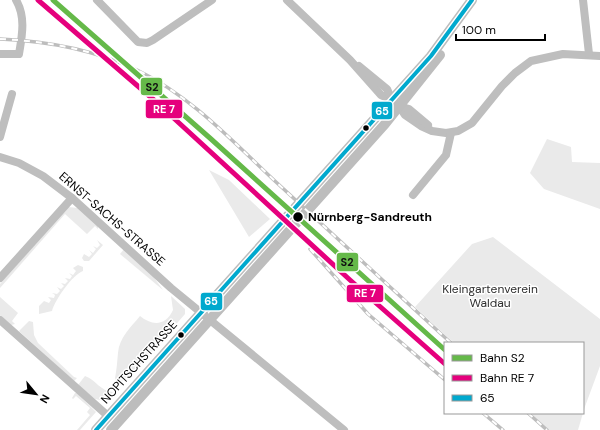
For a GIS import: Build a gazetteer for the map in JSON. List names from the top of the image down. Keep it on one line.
{"streets":{"main road":["NOPITSCHSTRASSE"],"street":["ERNST-SACHS-STRASSE"]},"crossings":[["ERNST-SACHS-STRASSE","NOPITSCHSTRASSE"]],"parks":["Kleingartenverein Waldau"],"places":["Nürnberg-Sandreuth"],"lines":["rail line S2","transit line 65"],"legend":["Bahn S2","Bahn RE 7","65"],"scale_bar":"100 m","north":"bottom right"}
